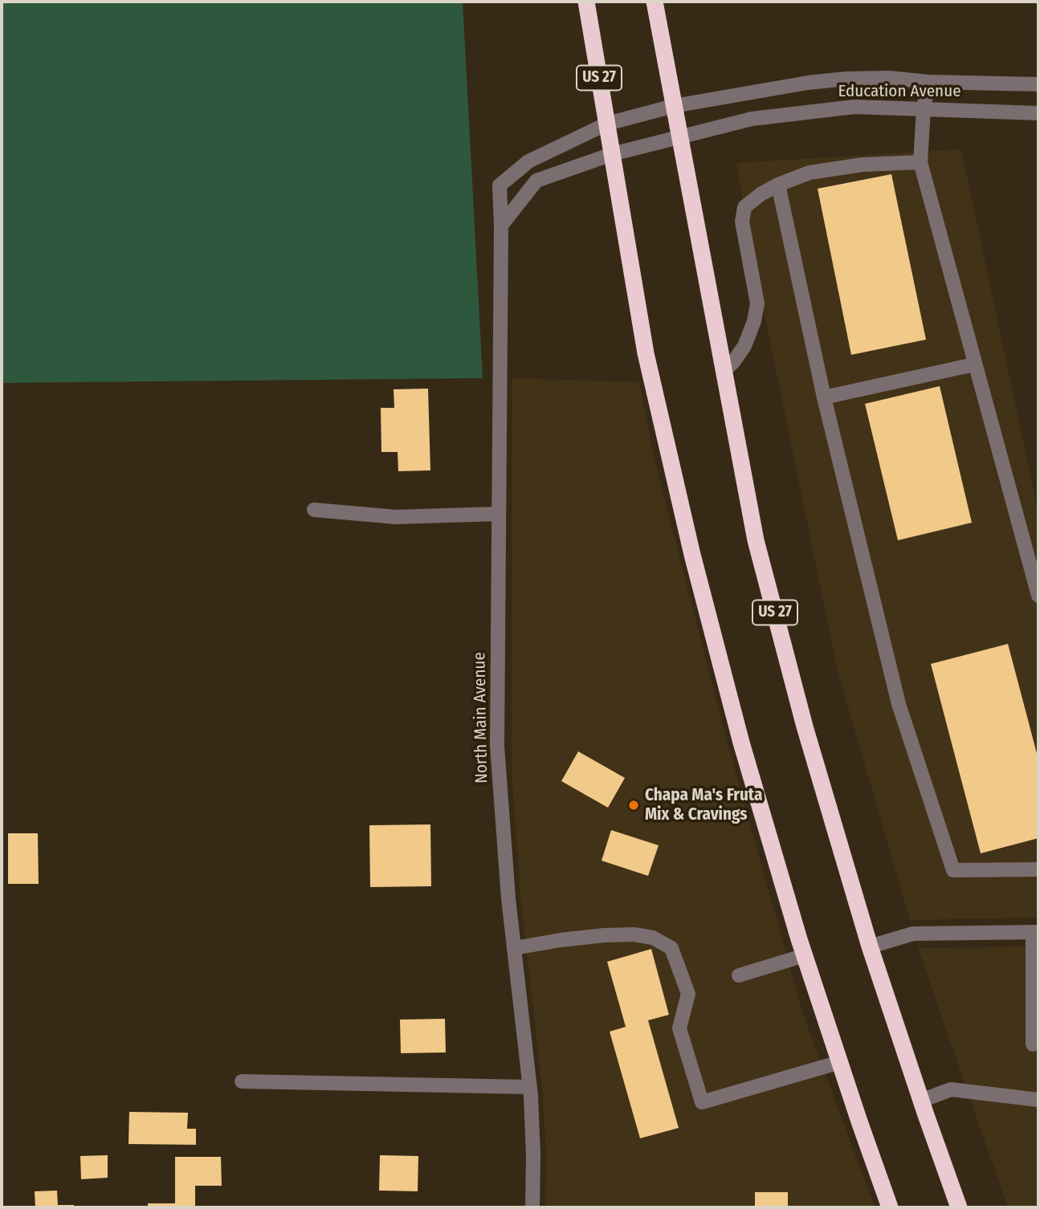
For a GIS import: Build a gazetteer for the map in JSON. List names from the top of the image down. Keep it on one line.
{"streets":{"highway":["US 27"],"street":["Education Avenue","North Main Avenue"]},"crossings":[["US 27","Education Avenue"],["US 27","North Main Avenue"],["Education Avenue","North Main Avenue"]],"places":["Chapa Ma's Fruta Mix & Cravings"]}
